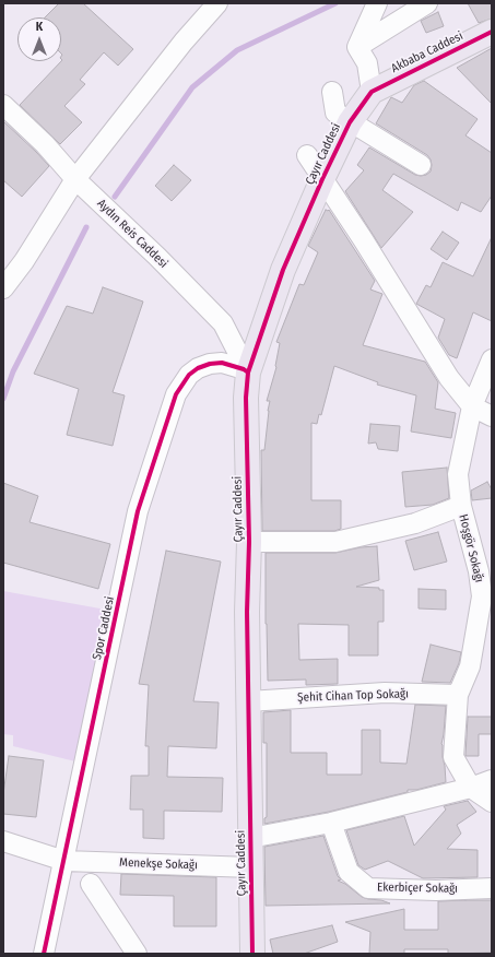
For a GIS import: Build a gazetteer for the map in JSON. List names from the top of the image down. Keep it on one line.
{"streets":{"main road":["Akbaba Caddesi","Çayır Caddesi"],"street":["Aydın Reis Caddesi","Hoşgör Sokağı","Spor Caddesi","Şehit Cihan Top Sokağı","Menekşe Sokağı","Ekerbiçer Sokağı"]},"crossings":[["Akbaba Caddesi","Çayır Caddesi"],["Çayır Caddesi","Aydın Reis Caddesi"],["Çayır Caddesi","Spor Caddesi"],["Çayır Caddesi","Şehit Cihan Top Sokağı"],["Çayır Caddesi","Menekşe Sokağı"],["Aydın Reis Caddesi","Spor Caddesi"],["Hoşgör Sokağı","Şehit Cihan Top Sokağı"],["Spor Caddesi","Menekşe Sokağı"]],"north":"top"}
